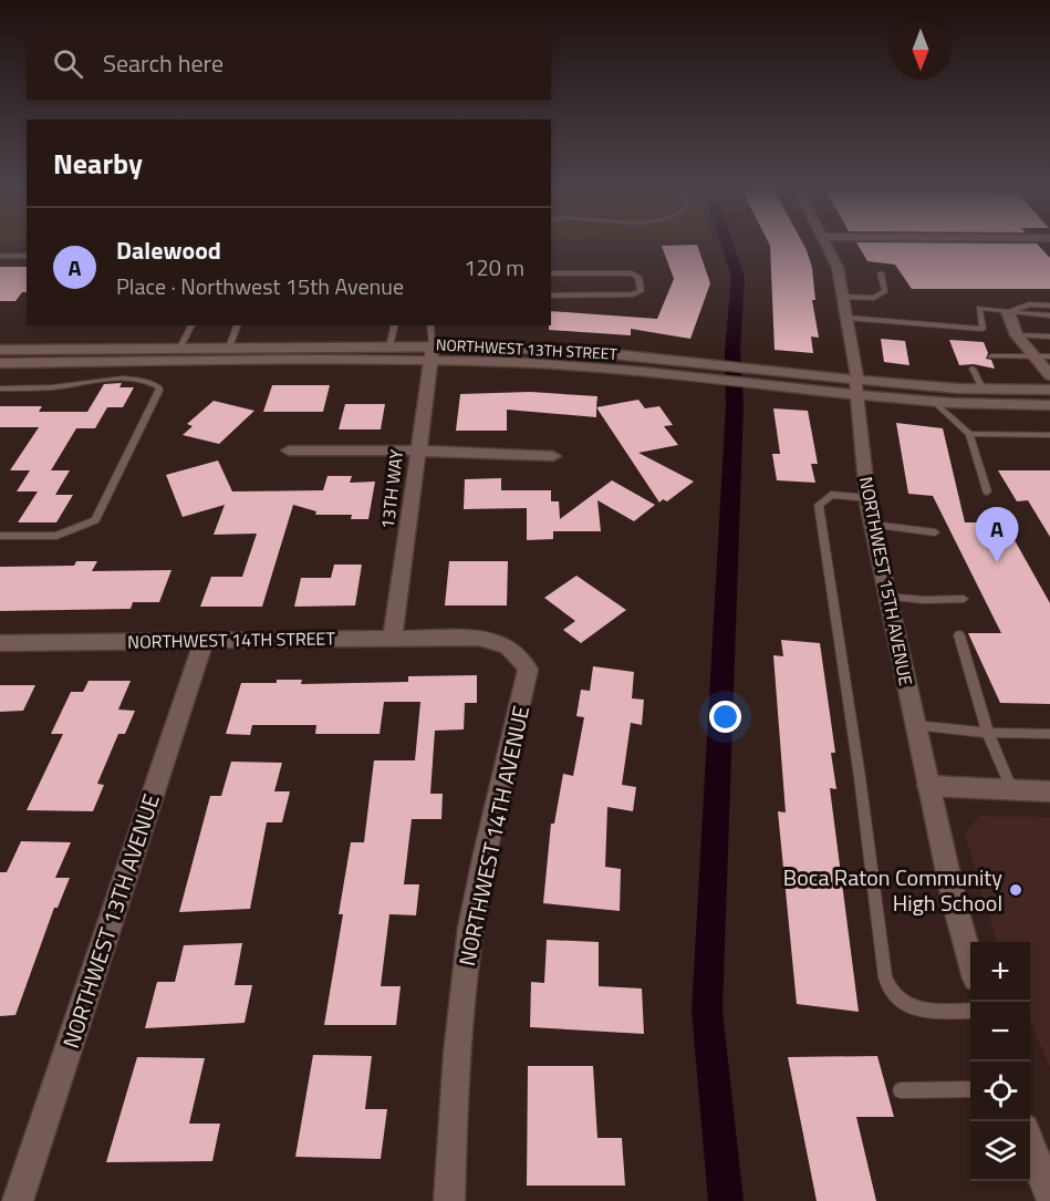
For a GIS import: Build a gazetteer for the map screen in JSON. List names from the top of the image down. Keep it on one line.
{"streets":{"street":["NORTHWEST 13TH STREET","13TH WAY","NORTHWEST 15TH AVENUE","NORTHWEST 14TH STREET","NORTHWEST 14TH AVENUE","NORTHWEST 13TH AVENUE"]},"crossings":[["NORTHWEST 13TH STREET","13TH WAY"],["NORTHWEST 13TH STREET","NORTHWEST 15TH AVENUE"],["13TH WAY","NORTHWEST 14TH STREET"],["NORTHWEST 14TH STREET","NORTHWEST 14TH AVENUE"],["NORTHWEST 14TH STREET","NORTHWEST 13TH AVENUE"]],"places":["Boca Raton Community High School"],"north":"bottom","page":{"search":"Search here","heading":"Nearby","list":[{"mark":"A","name":"Dalewood","note":"Place · Northwest 15th Avenue","value":"120 m"}],"pins":"A","map_buttons":["+","−"]}}
